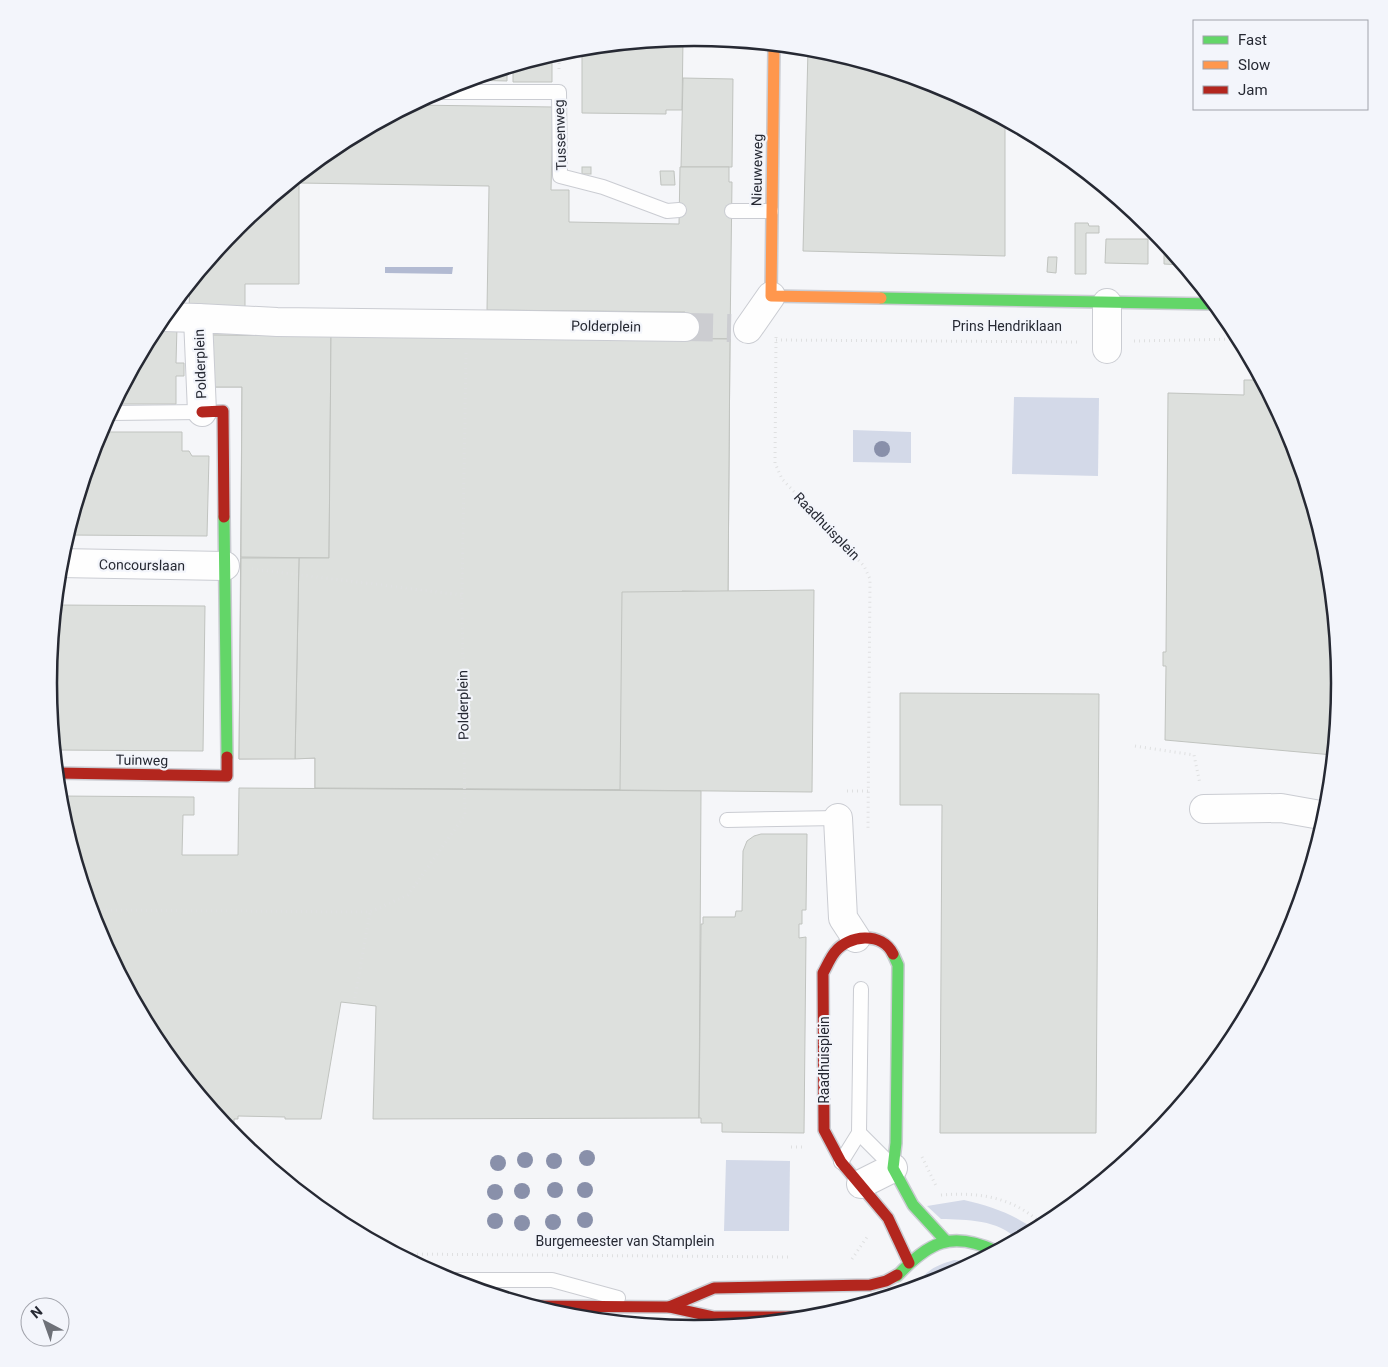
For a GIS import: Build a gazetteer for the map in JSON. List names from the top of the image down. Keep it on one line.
{"streets":{"street":["Nieuweweg","Polderplein","Prins Hendriklaan","Raadhuisplein","Concourslaan","Tuinweg"],"lane":["Tussenweg"],"path":["Burgemeester van Stamplein"]},"crossings":[["Nieuweweg","Prins Hendriklaan"],["Nieuweweg","Raadhuisplein"],["Polderplein","Concourslaan"],["Polderplein","Tuinweg"],["Prins Hendriklaan","Raadhuisplein"]],"legend":["Fast","Slow","Jam"],"north":"top left"}
